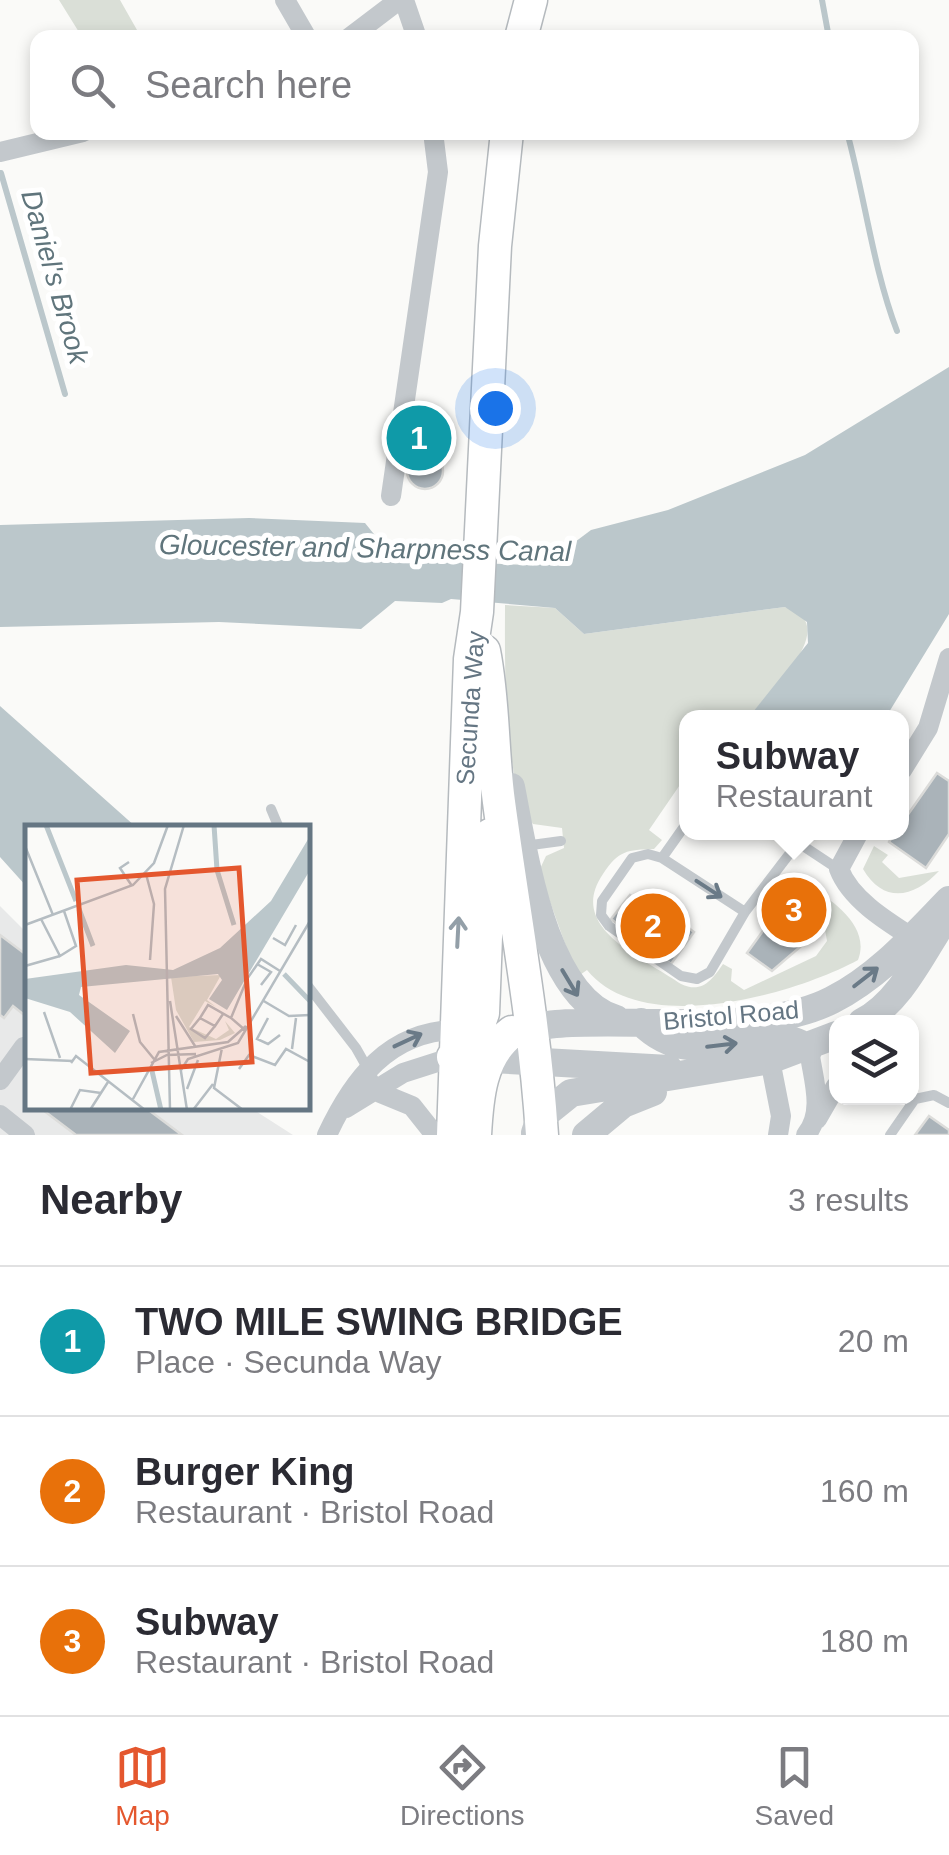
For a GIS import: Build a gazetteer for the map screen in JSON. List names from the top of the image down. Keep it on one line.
{"streets":{"main road":["Secunda Way"],"street":["Bristol Road"]},"crossings":[["Secunda Way","Bristol Road"]],"water":["Daniel's Brook","Gloucester and Sharpness Canal"],"page":{"search":"Search here","pins":["1","3","2"],"popup":["Subway","Restaurant"],"heading":["Nearby","3 results"],"list":[{"mark":"1","name":"TWO MILE SWING BRIDGE","note":"Place · Secunda Way","value":"20 m"},{"mark":"2","name":"Burger King","note":"Restaurant · Bristol Road","value":"160 m"},{"mark":"3","name":"Subway","note":"Restaurant · Bristol Road","value":"180 m"}],"nav":["Map","Directions","Saved"]}}
